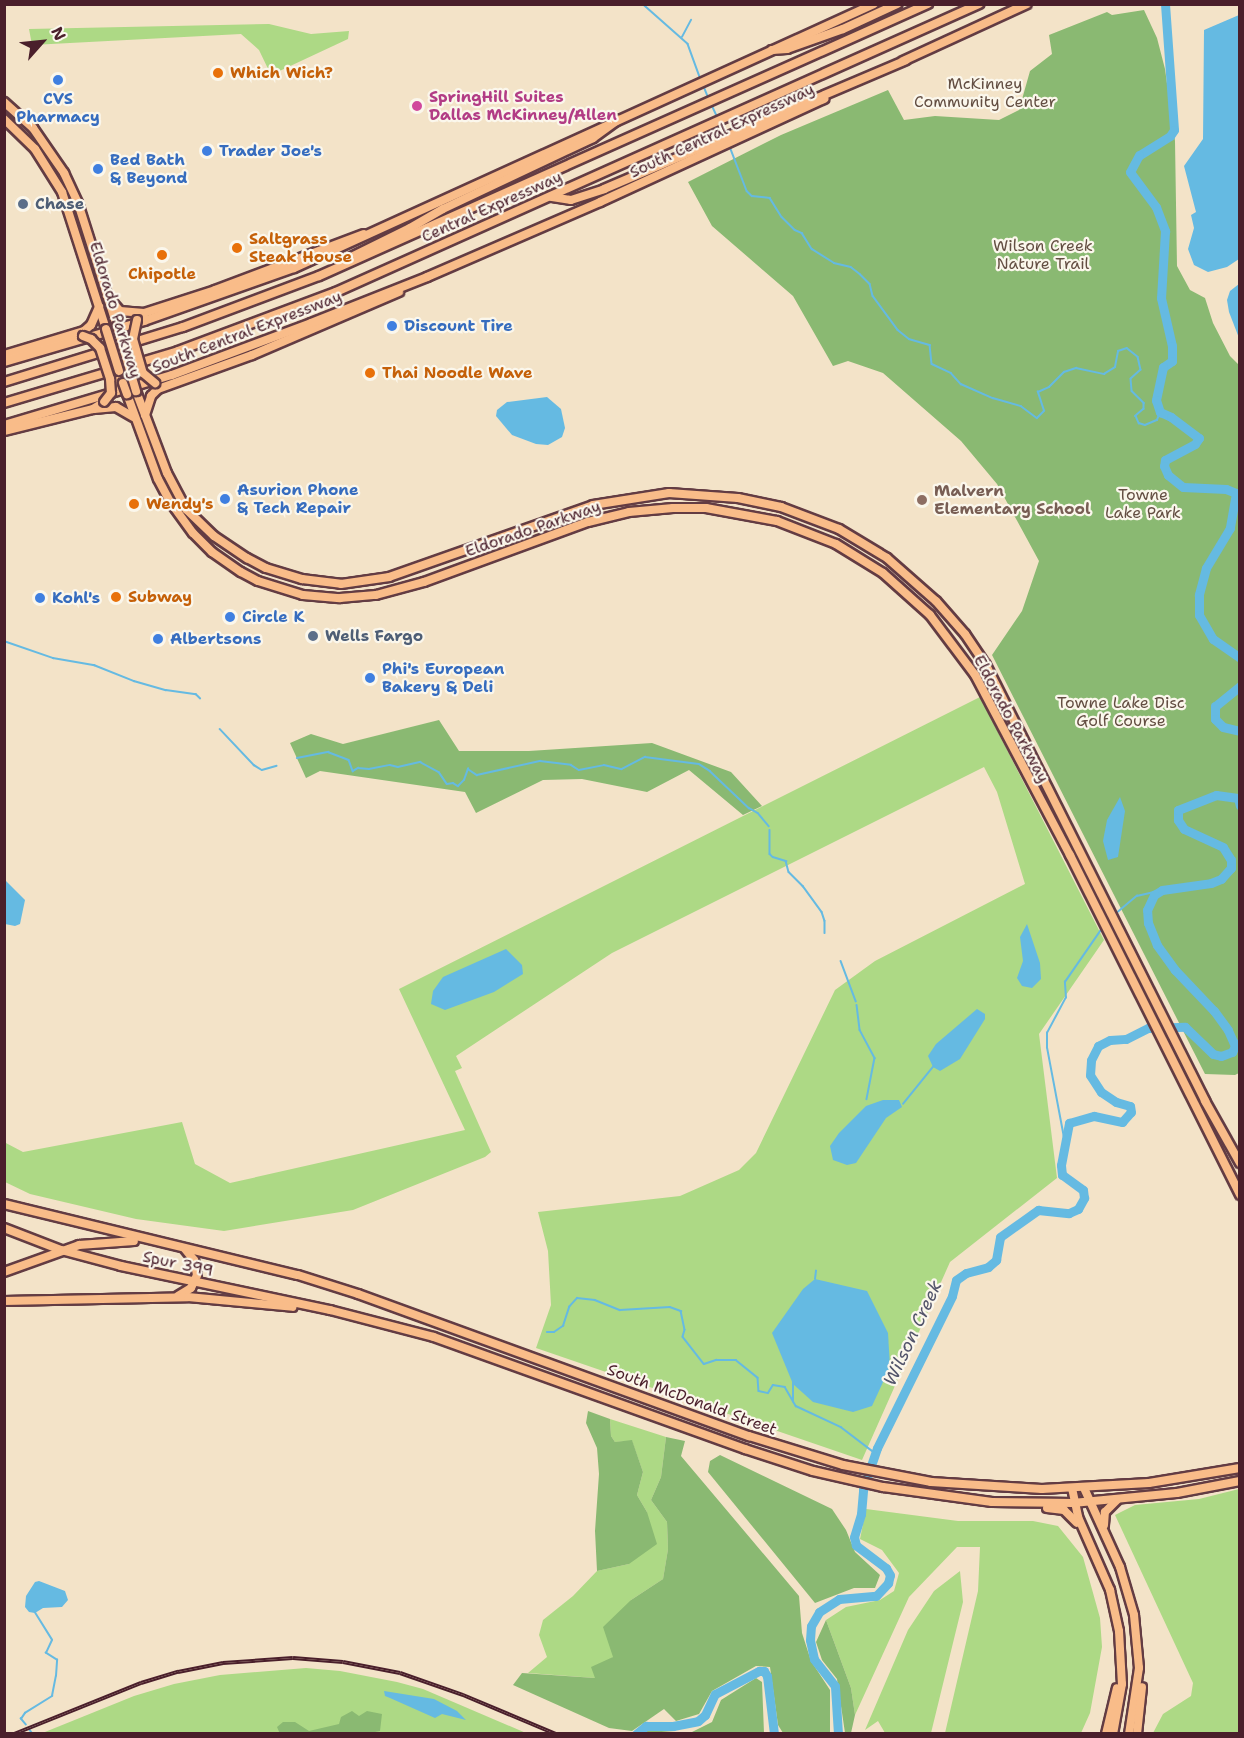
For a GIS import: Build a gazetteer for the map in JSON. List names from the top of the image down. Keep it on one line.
{"streets":{"highway":["Central Expressway"],"main road":["South Central Expressway","Eldorado Parkway","Spur 399","South McDonald Street"]},"crossings":[["Spur 399","South McDonald Street"]],"water":["Wilson Creek"],"parks":["McKinney Community Center","Wilson Creek Nature Trail","Towne Lake Park","Towne Lake Disc Golf Course"],"places":["Which Wich?","CVS Pharmacy","SpringHill Suites Dallas McKinney/Allen","Trader Joe's","Bed Bath & Beyond","Chase","Saltgrass Steak House","Chipotle","Discount Tire","Thai Noodle Wave","Asurion Phone & Tech Repair","Malvern Elementary School","Wendy's","Subway","Kohl's","Circle K","Wells Fargo","Albertsons","Phi's European Bakery & Deli"],"north":"top right"}
